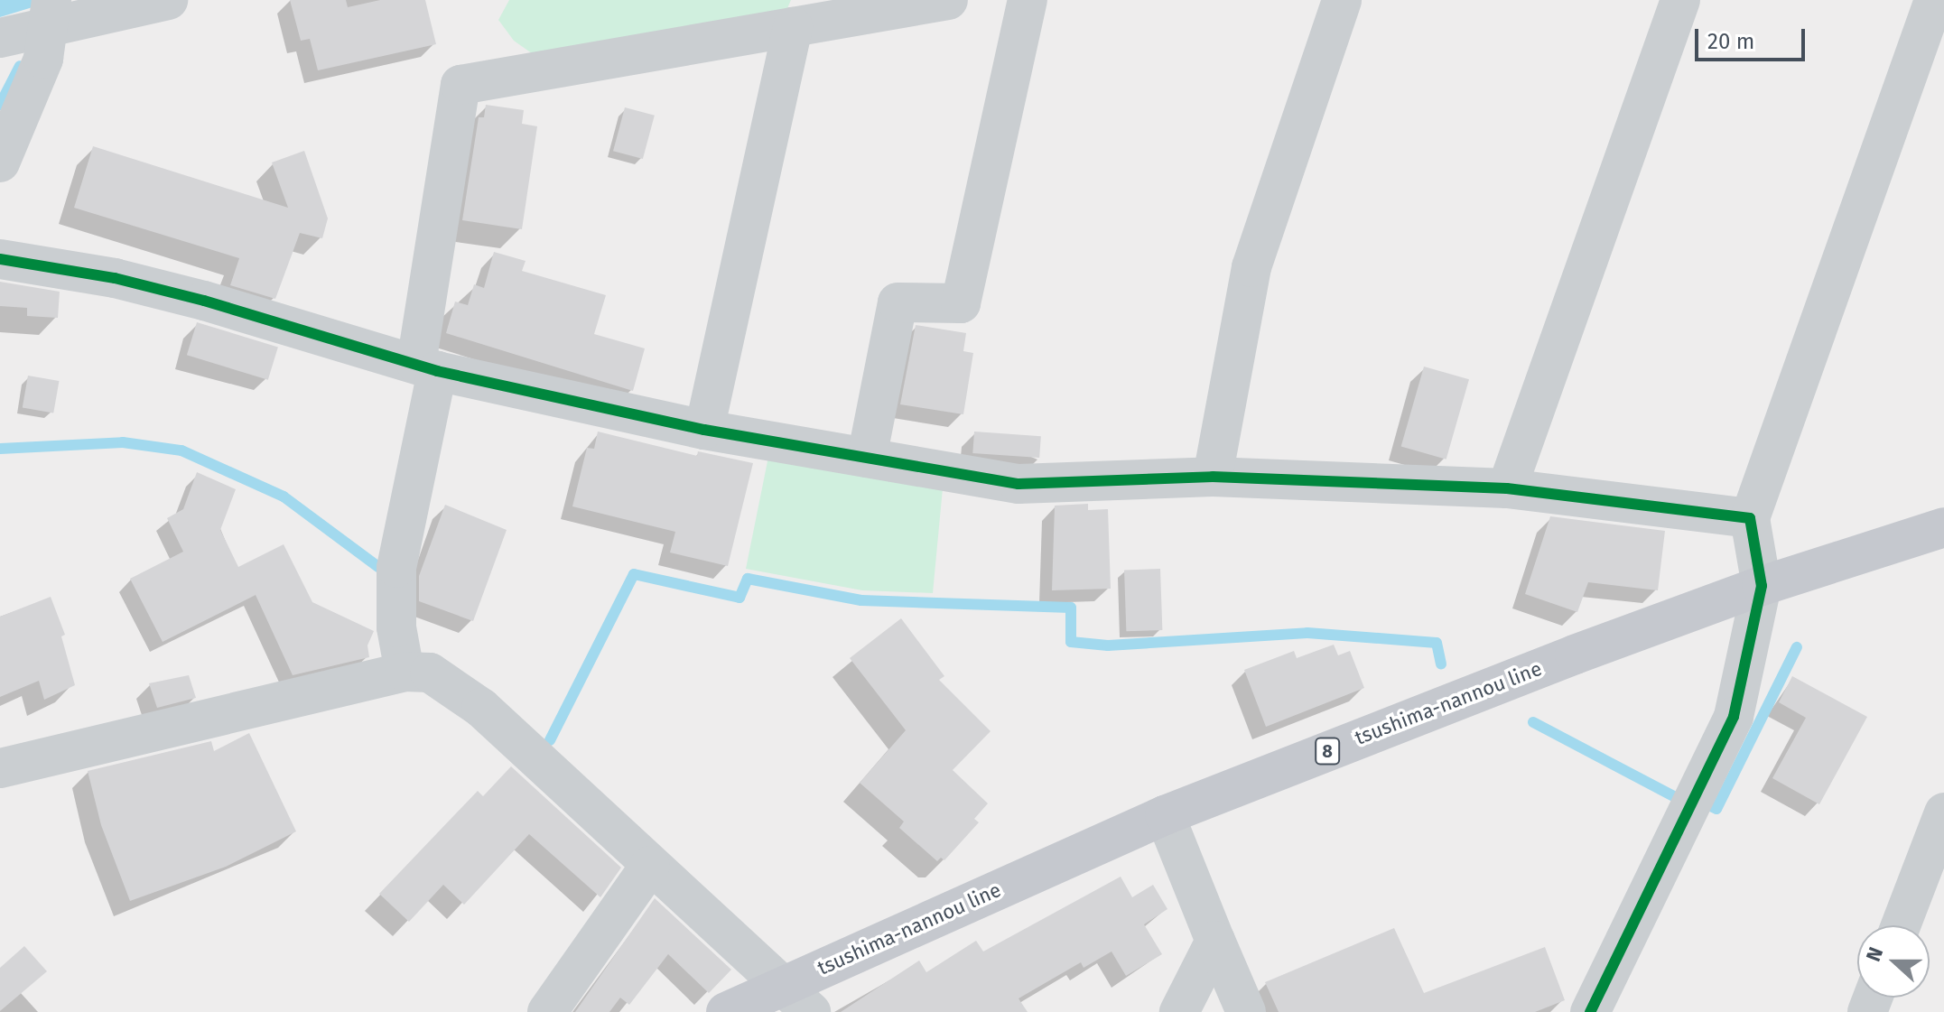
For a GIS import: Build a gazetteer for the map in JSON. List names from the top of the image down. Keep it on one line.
{"streets":{"main road":["tsushima-nannou line","8"]},"scale_bar":"20 m","north":"left"}
